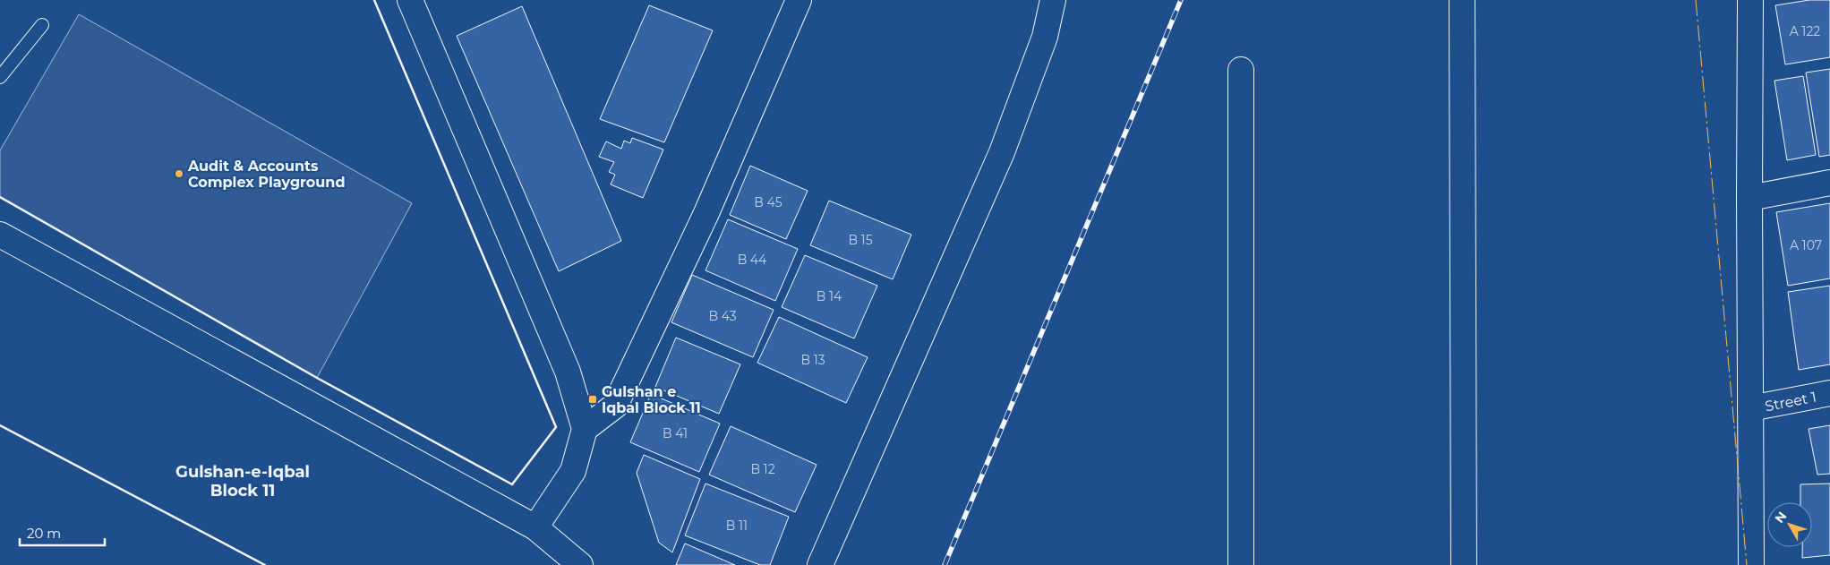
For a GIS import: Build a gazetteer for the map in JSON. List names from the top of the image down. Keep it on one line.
{"streets":{"street":["Street 1"]},"districts":["Gulshan-e-Iqbal Block 11"],"places":{"other":["Audit & Accounts Complex Playground"],"transit":["Gulshan e Iqbal Block 11"]},"house_numbers":["A 122","B 45","B 15","A 107","B 44","B 14","B 43","B 13","B 41","B 12","B 11"],"scale_bar":"20 m","north":"top left"}
